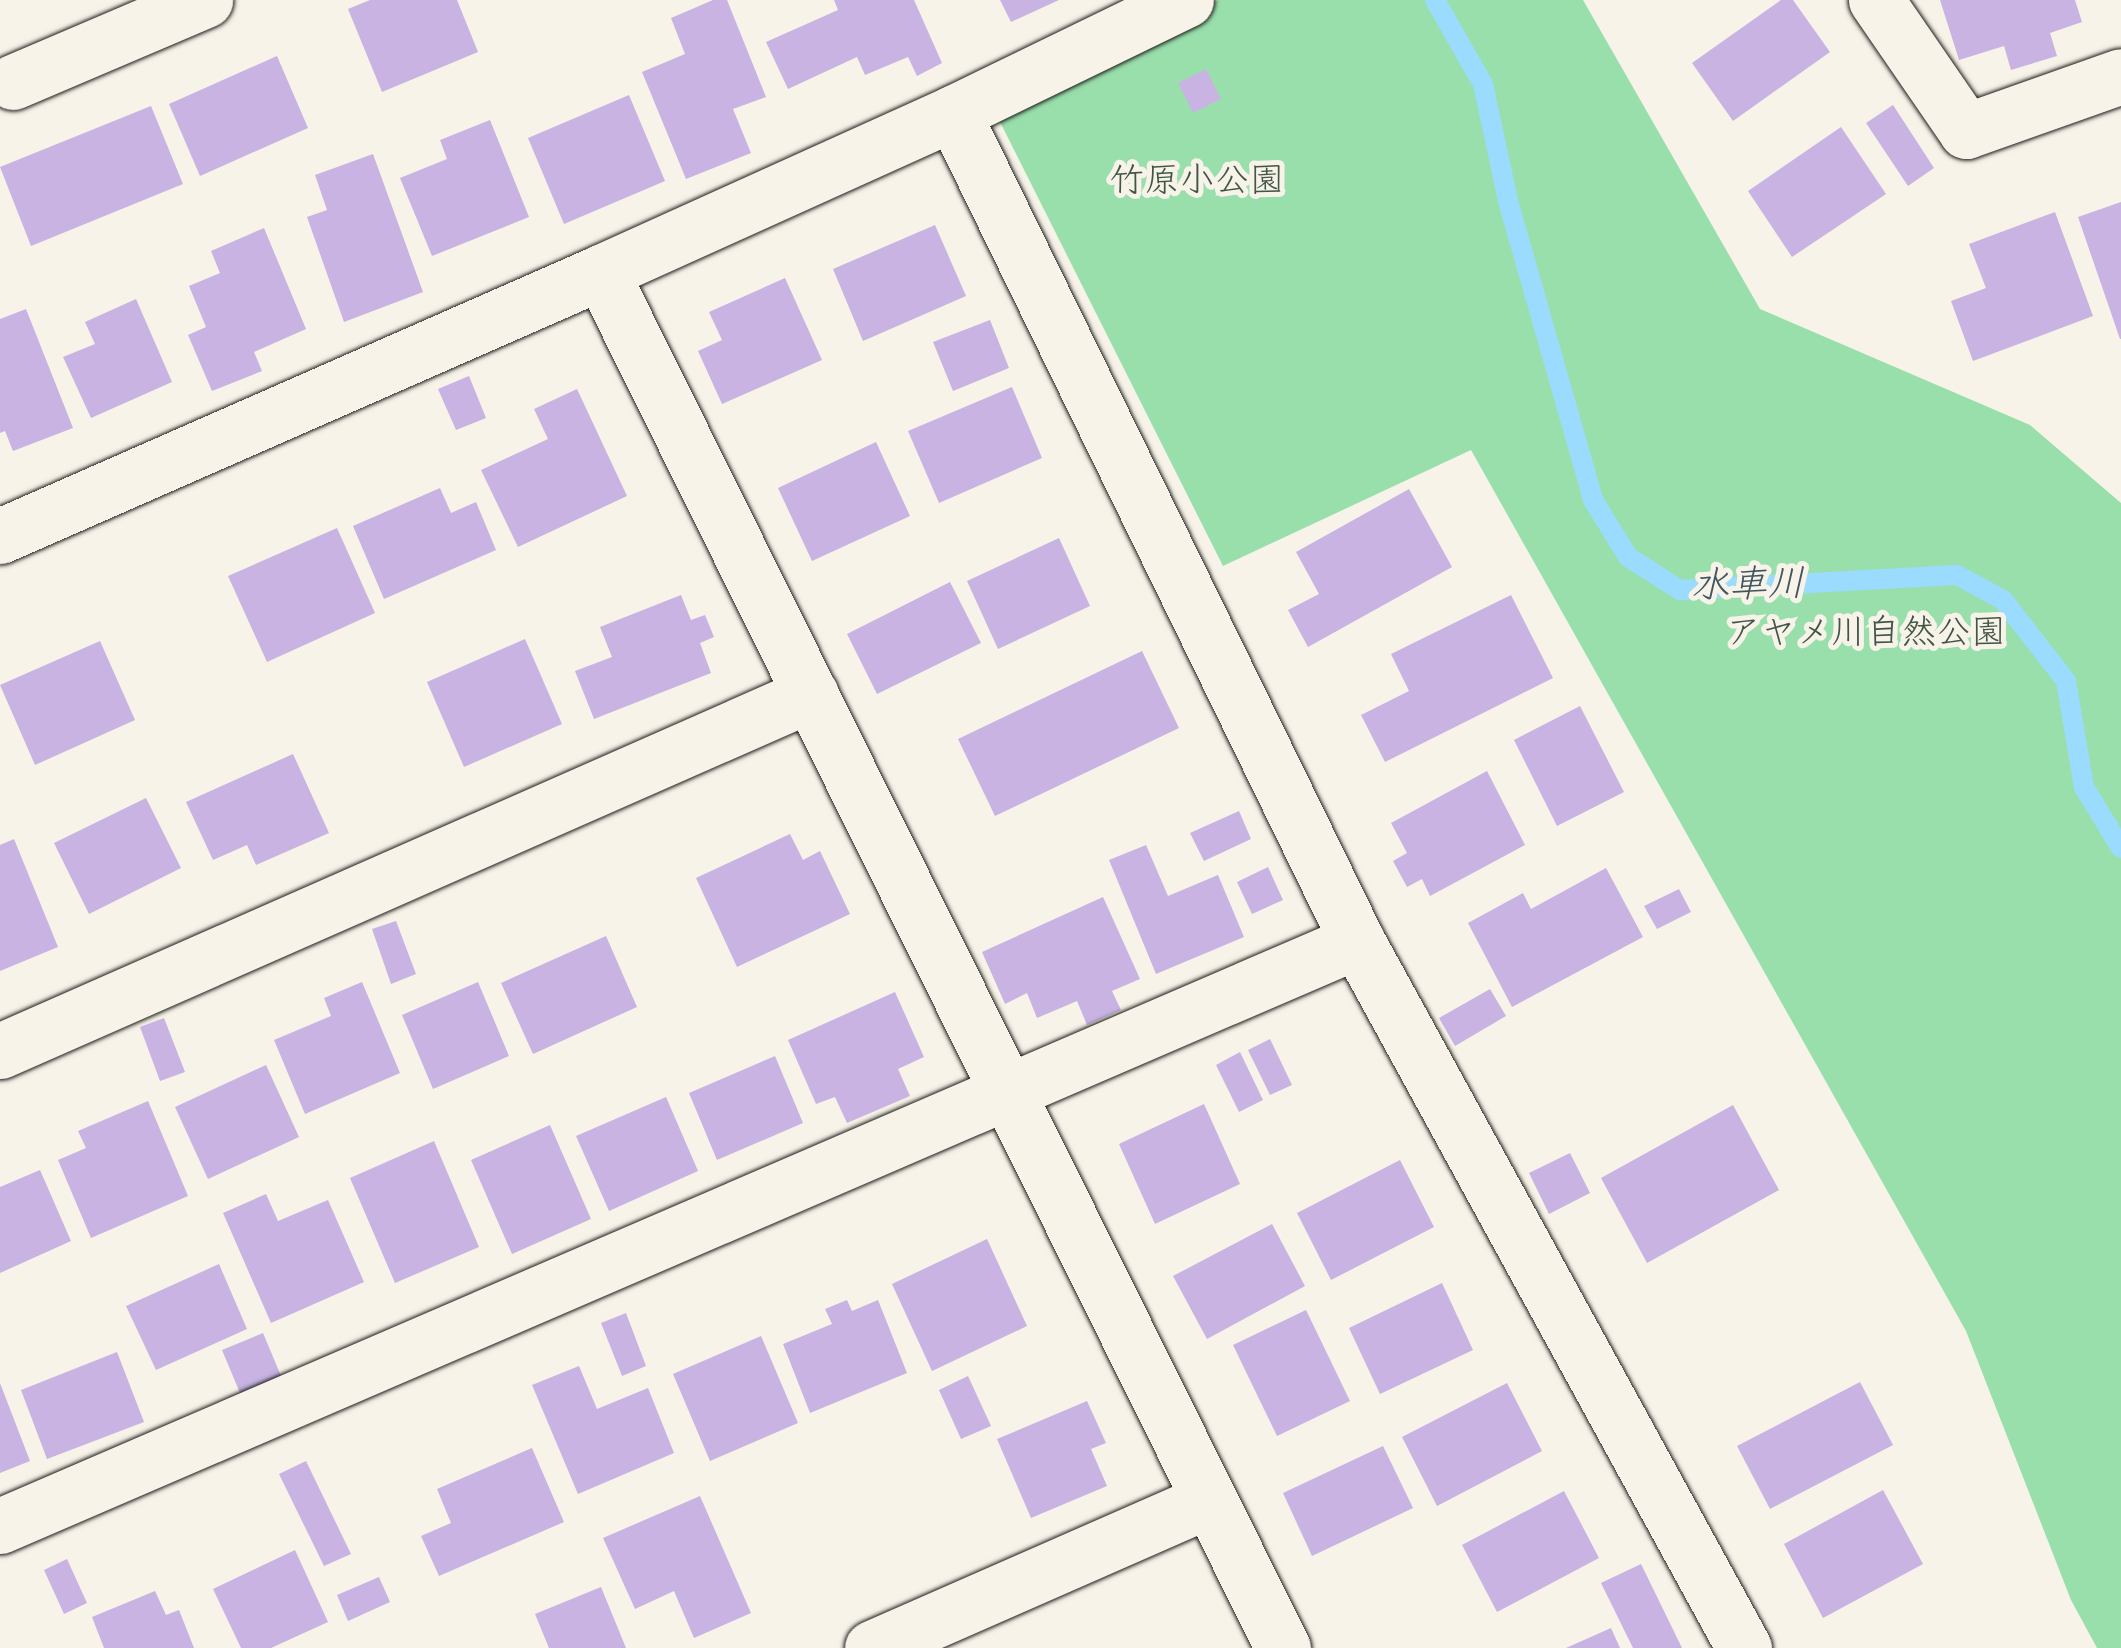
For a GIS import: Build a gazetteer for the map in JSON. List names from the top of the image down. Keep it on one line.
{"water":["水車川"],"parks":["竹原小公園","アヤメ川自然公園"]}
